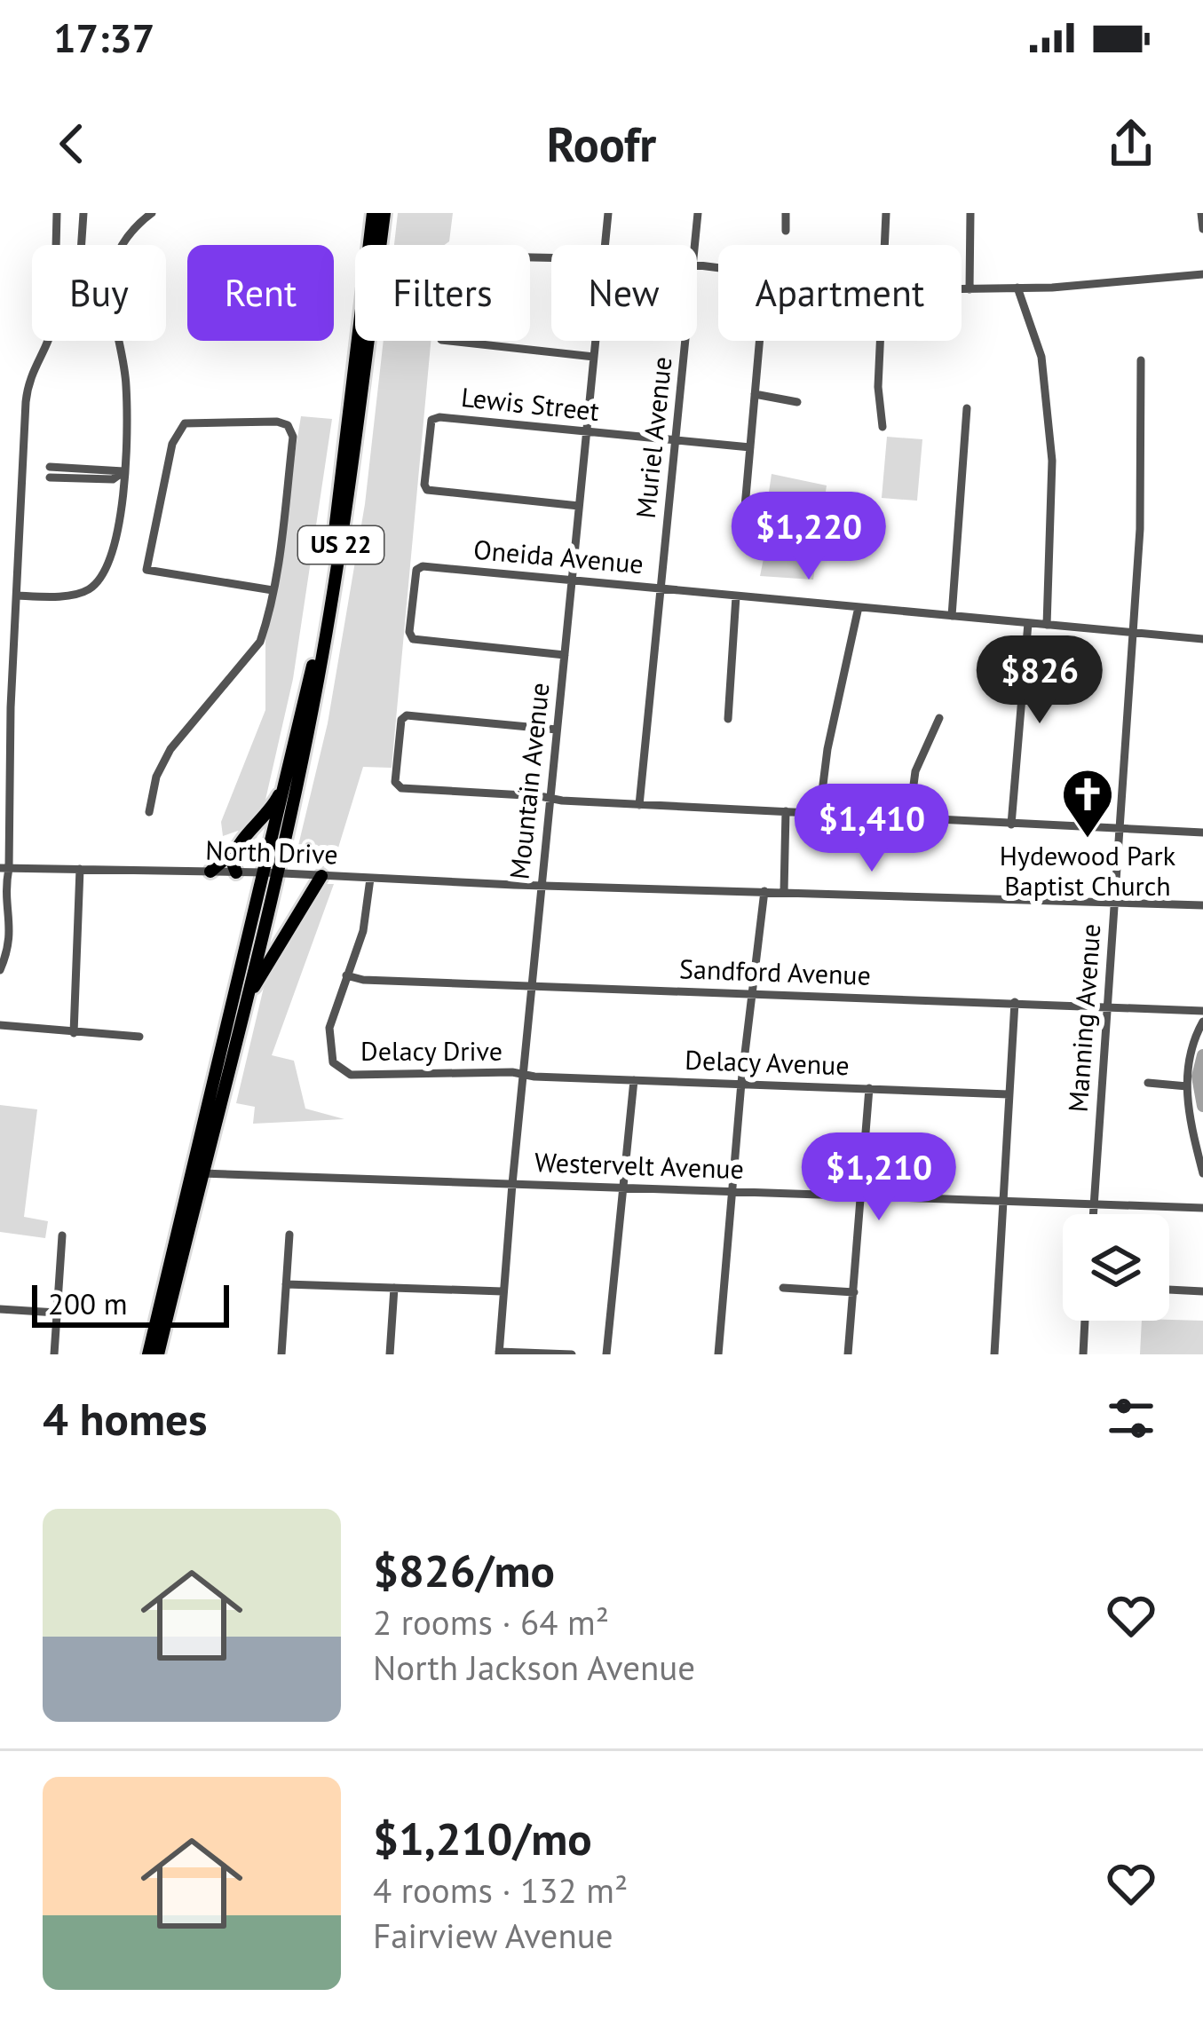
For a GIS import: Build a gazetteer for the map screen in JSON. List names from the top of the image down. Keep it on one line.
{"streets":{"highway":["US 22"],"street":["Lewis Street","Muriel Avenue","Oneida Avenue","Mountain Avenue","North Drive","Sandford Avenue","Manning Avenue","Delacy Drive","Delacy Avenue","Westervelt Avenue"]},"crossings":[["Lewis Street","Muriel Avenue"],["Lewis Street","Mountain Avenue"],["Muriel Avenue","Oneida Avenue"],["US 22","North Drive"],["US 22","Westervelt Avenue"],["Oneida Avenue","Mountain Avenue"],["Oneida Avenue","Manning Avenue"],["Mountain Avenue","North Drive"],["Mountain Avenue","Sandford Avenue"],["Mountain Avenue","Delacy Drive"],["Mountain Avenue","Delacy Avenue"],["Mountain Avenue","Westervelt Avenue"],["North Drive","Manning Avenue"],["Sandford Avenue","Manning Avenue"],["Sandford Avenue","Delacy Drive"],["Manning Avenue","Westervelt Avenue"],["Delacy Drive","Delacy Avenue"]],"places":{"church":["Hydewood Park Baptist Church"]},"scale_bar":"200 m","page":{"status":"17:37","header":"Roofr","chip":["Buy","Rent","Filters","New","Apartment"],"price":["$1,220","$826","$1,410","$1,210"],"scale":"200 m","heading":"4 homes","list":[{"name":"$826/mo","note":"2 rooms · 64 m² · North Jackson Avenue"},{"name":"$1,210/mo","note":"4 rooms · 132 m² · Fairview Avenue"}]}}
